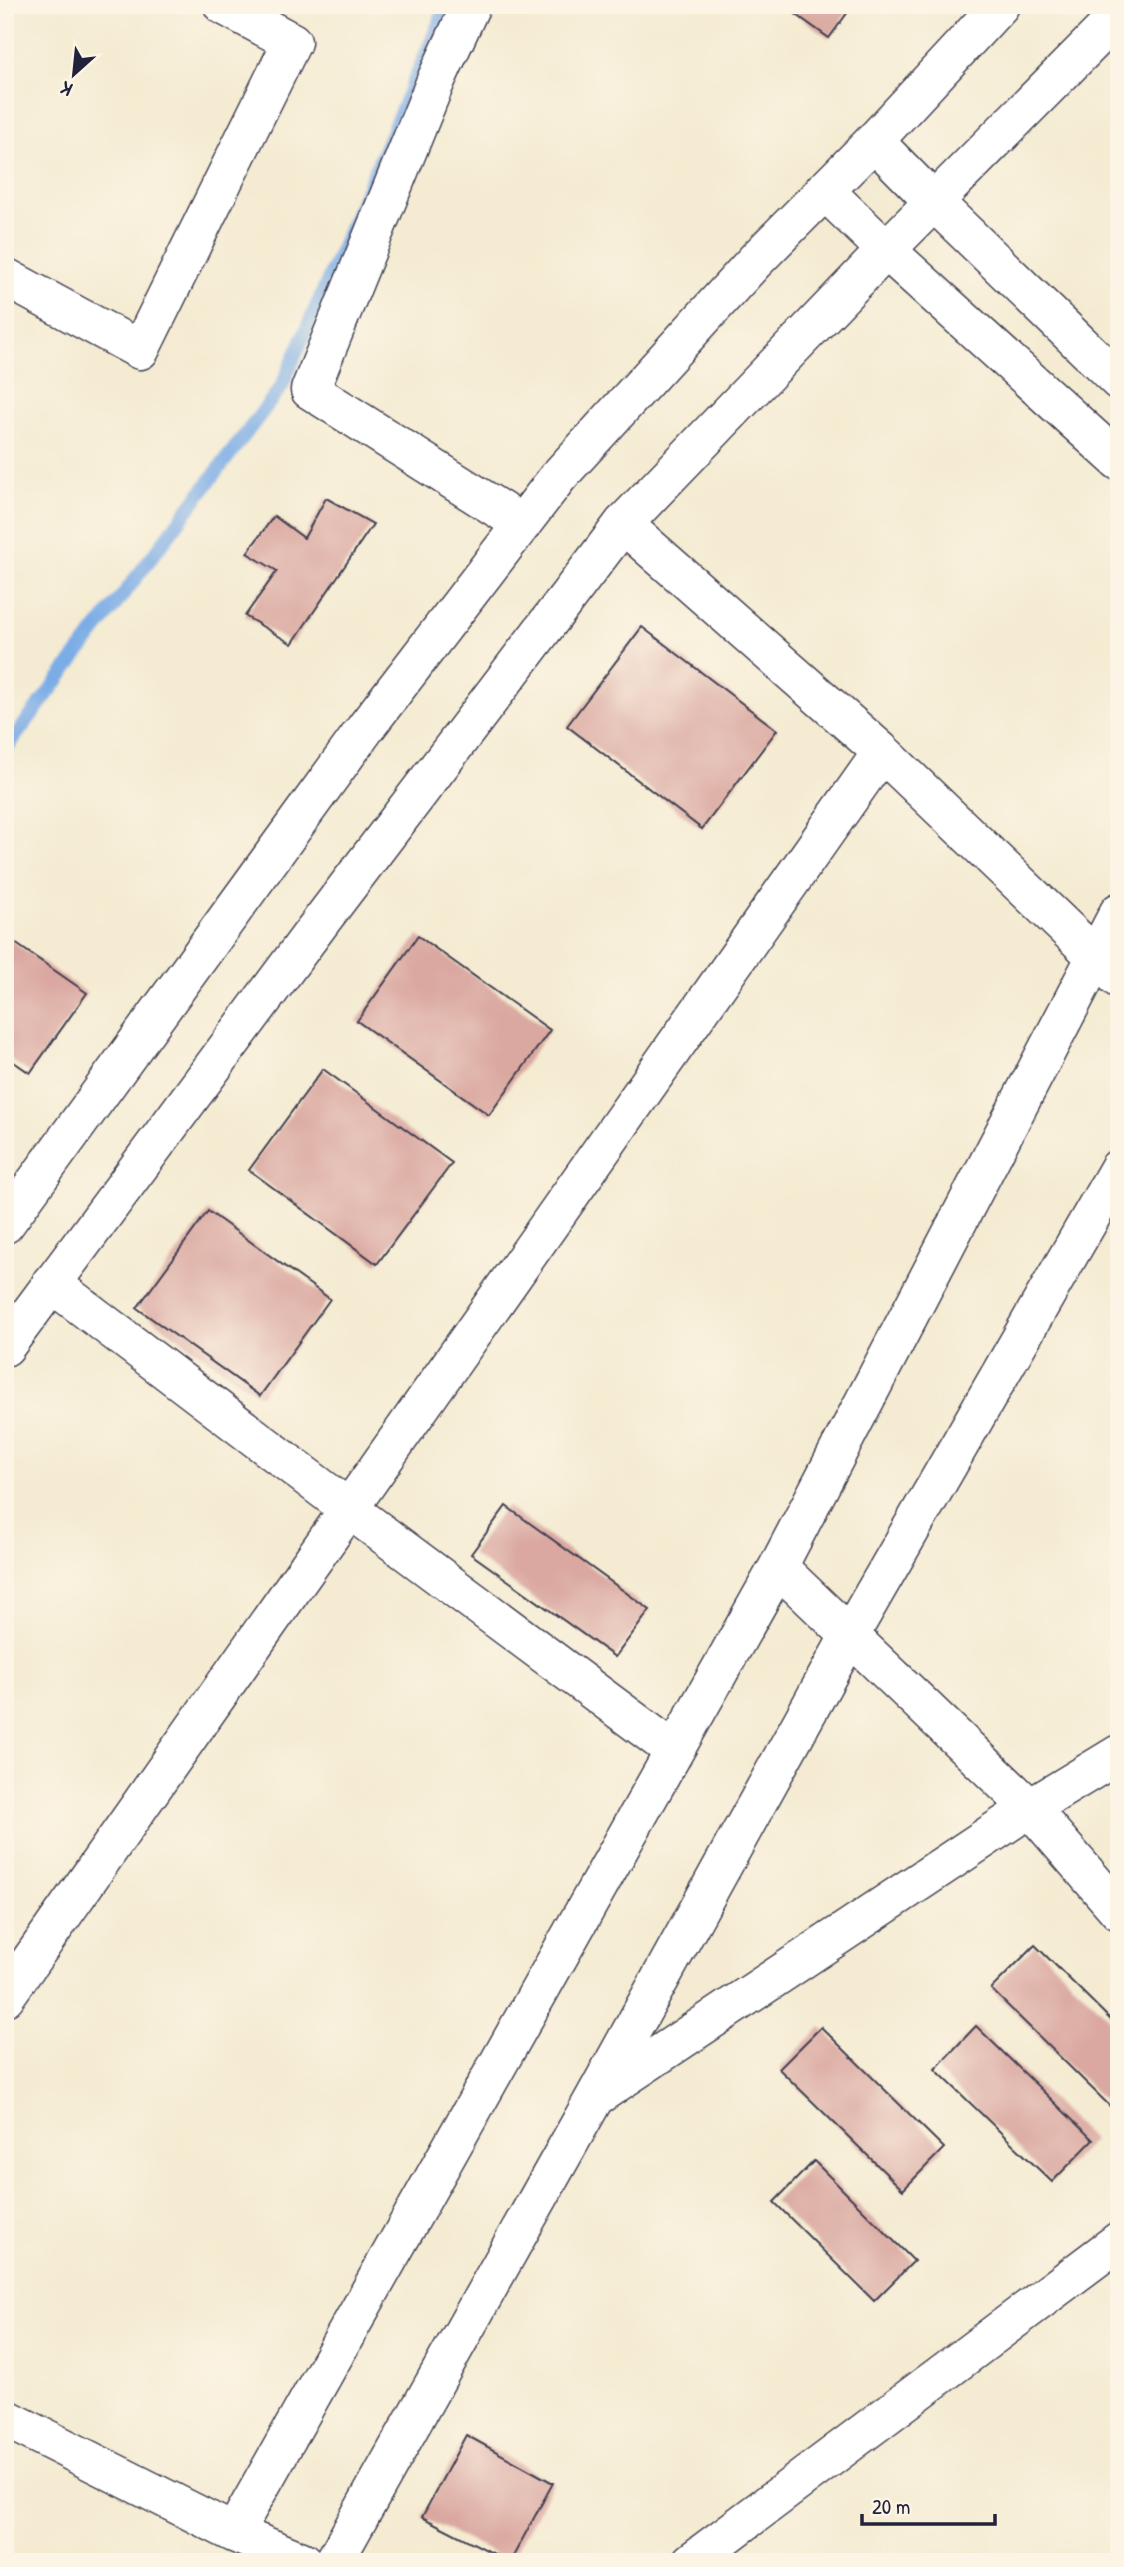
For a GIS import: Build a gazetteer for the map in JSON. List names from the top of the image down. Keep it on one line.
{"scale_bar":"20 m","north":"bottom left"}
